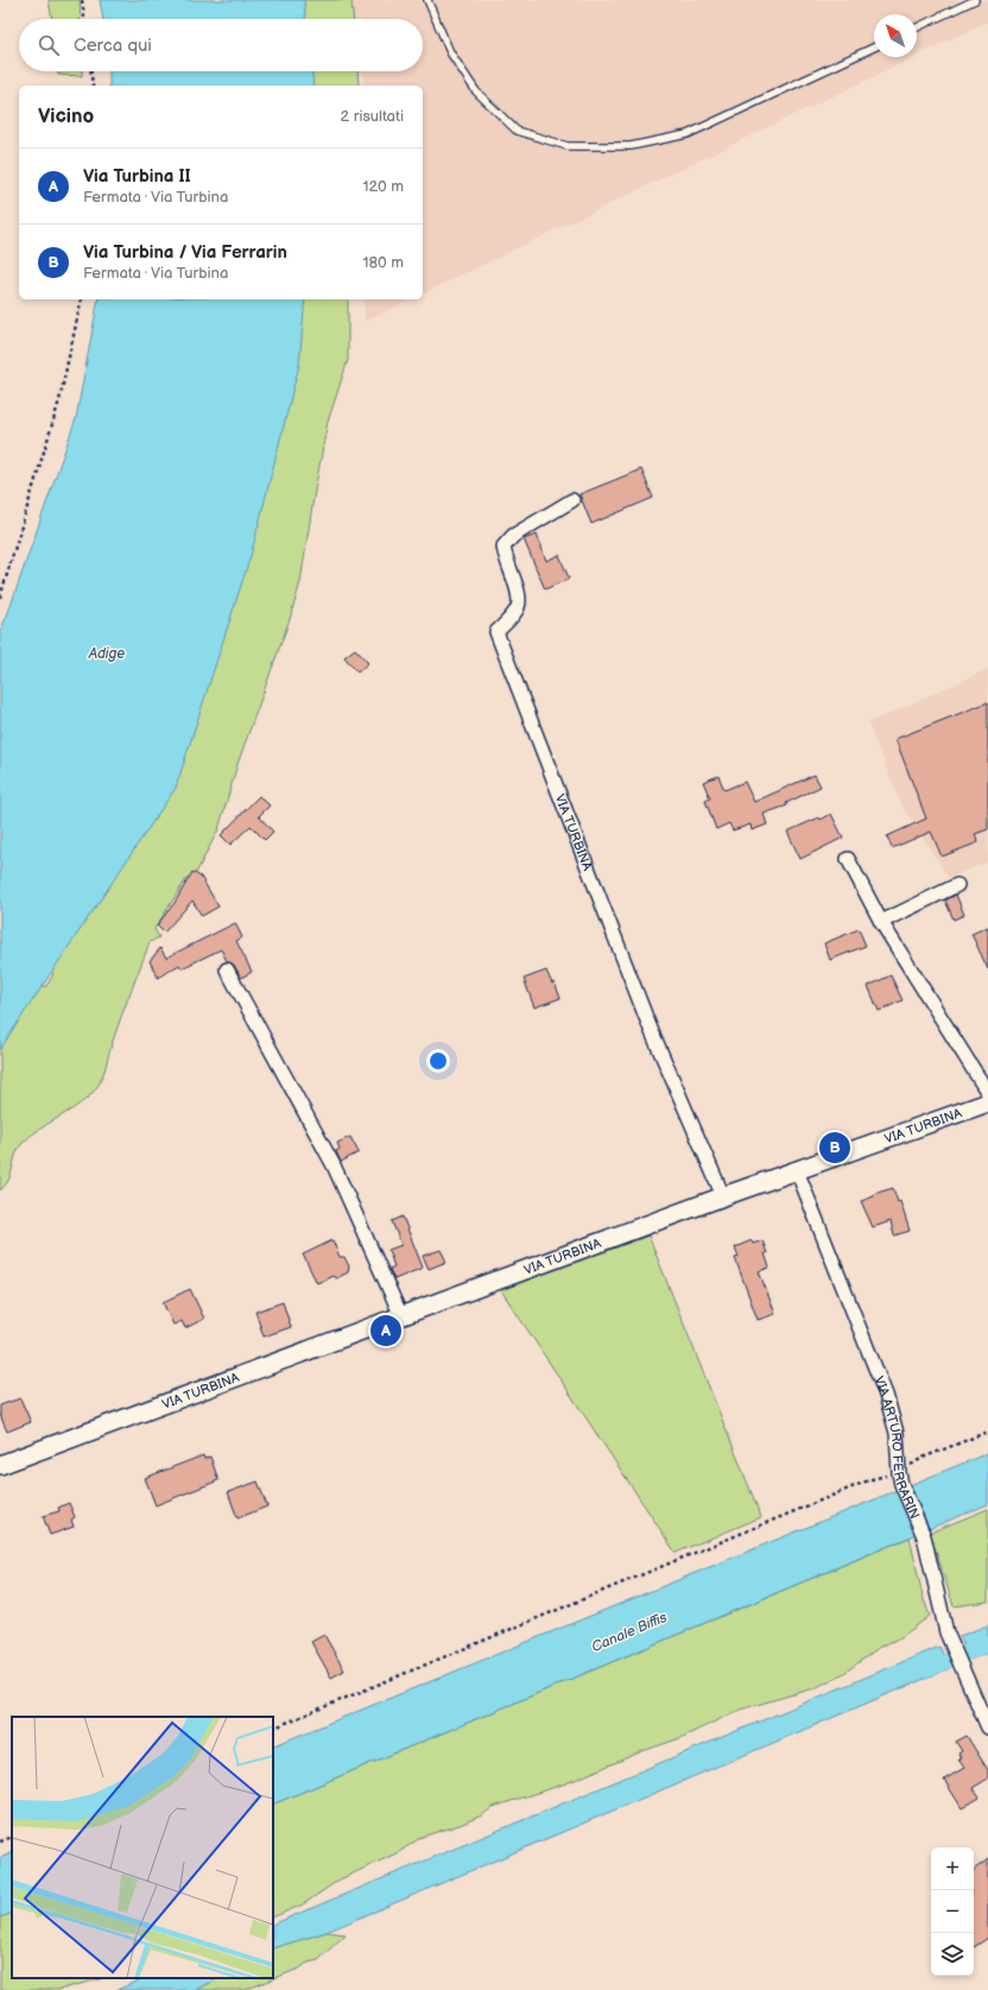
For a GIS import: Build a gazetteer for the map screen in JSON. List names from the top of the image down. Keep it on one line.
{"streets":{"street":["VIA TURBINA","VIA ARTURO FERRARIN"]},"crossings":[["VIA TURBINA","VIA ARTURO FERRARIN"]],"water":["Adige","Canale Biffis"],"north":"top left","page":{"search":"Cerca qui","heading":["Vicino","2 risultati"],"list":[{"mark":"A","name":"Via Turbina II","note":"Fermata · Via Turbina","value":"120 m"},{"mark":"B","name":"Via Turbina / Via Ferrarin","note":"Fermata · Via Turbina","value":"180 m"}],"pins":["B","A"],"map_buttons":["+","−"]}}
